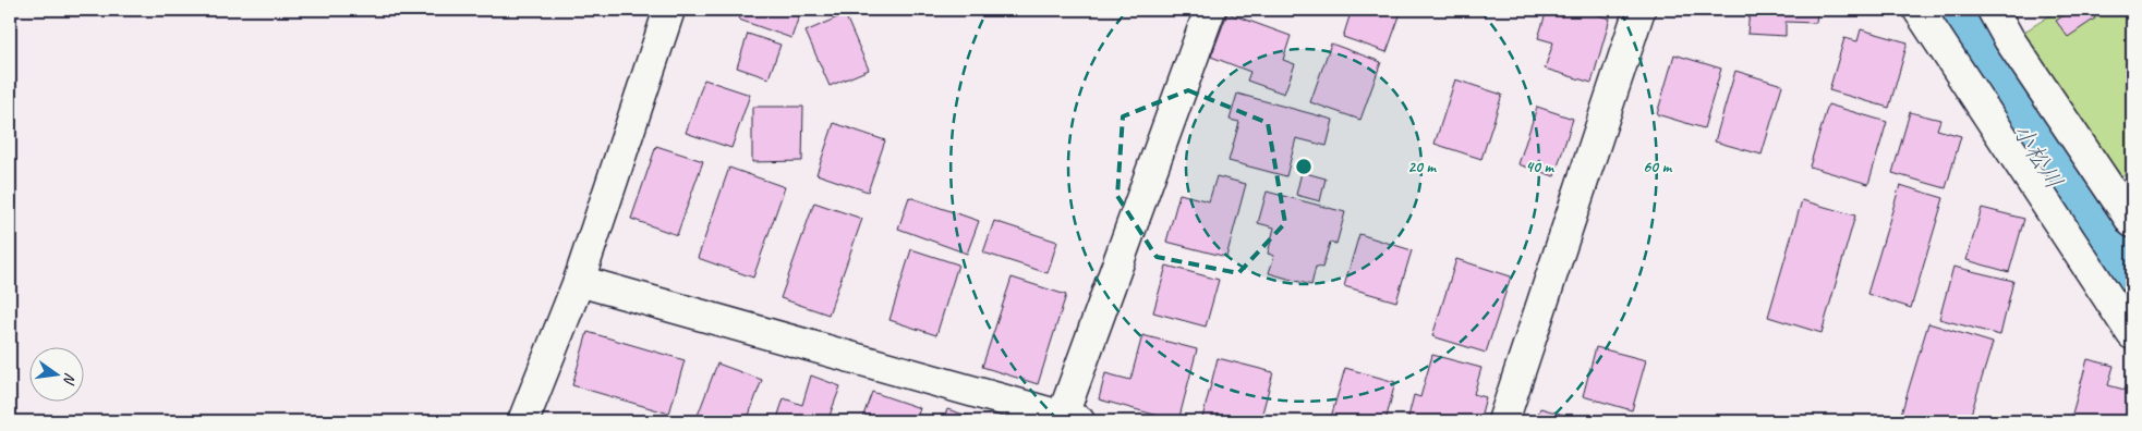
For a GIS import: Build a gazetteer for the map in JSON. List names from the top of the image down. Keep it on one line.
{"water":["小松川"],"north":"right","rings":["20 m","40 m","60 m"]}
